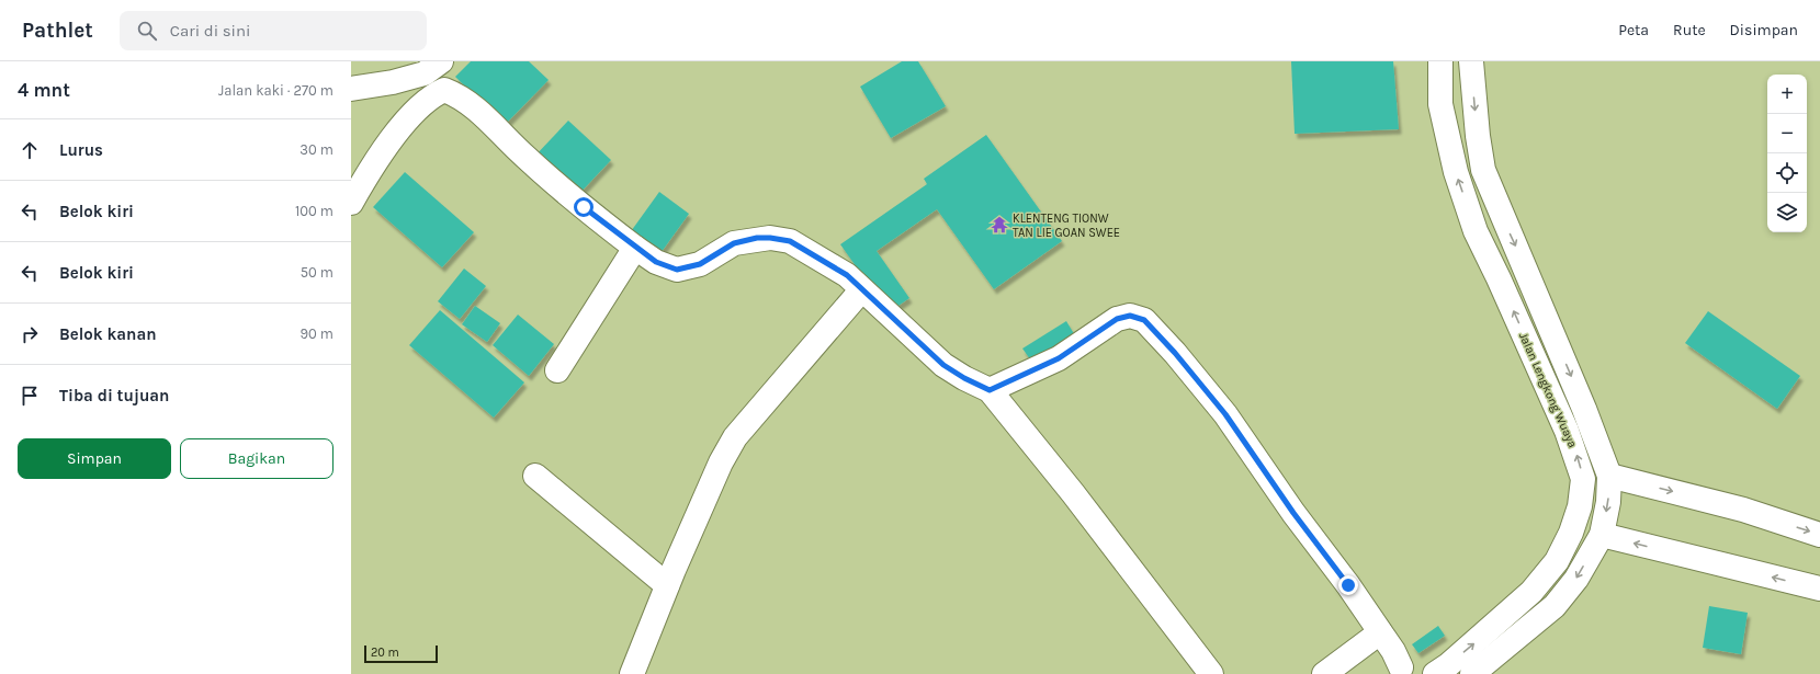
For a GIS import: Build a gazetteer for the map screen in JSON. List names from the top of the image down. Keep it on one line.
{"streets":{"street":["Jalan Lengkong Wuaya"]},"places":{"temple":["KLENTENG TIONW TAN LIE GOAN SWEE"]},"scale_bar":"20 m","page":{"header":"Pathlet","search":"Cari di sini","nav":["Peta","Rute","Disimpan"],"heading":["4 mnt","Jalan kaki · 270 m"],"map_buttons":["+","−"],"list":[["Lurus","30 m"],["Belok kiri","100 m"],["Belok kiri","50 m"],["Belok kanan","90 m"],"Tiba di tujuan"],"buttons":["Simpan","Bagikan"],"scale":"20 m"}}
